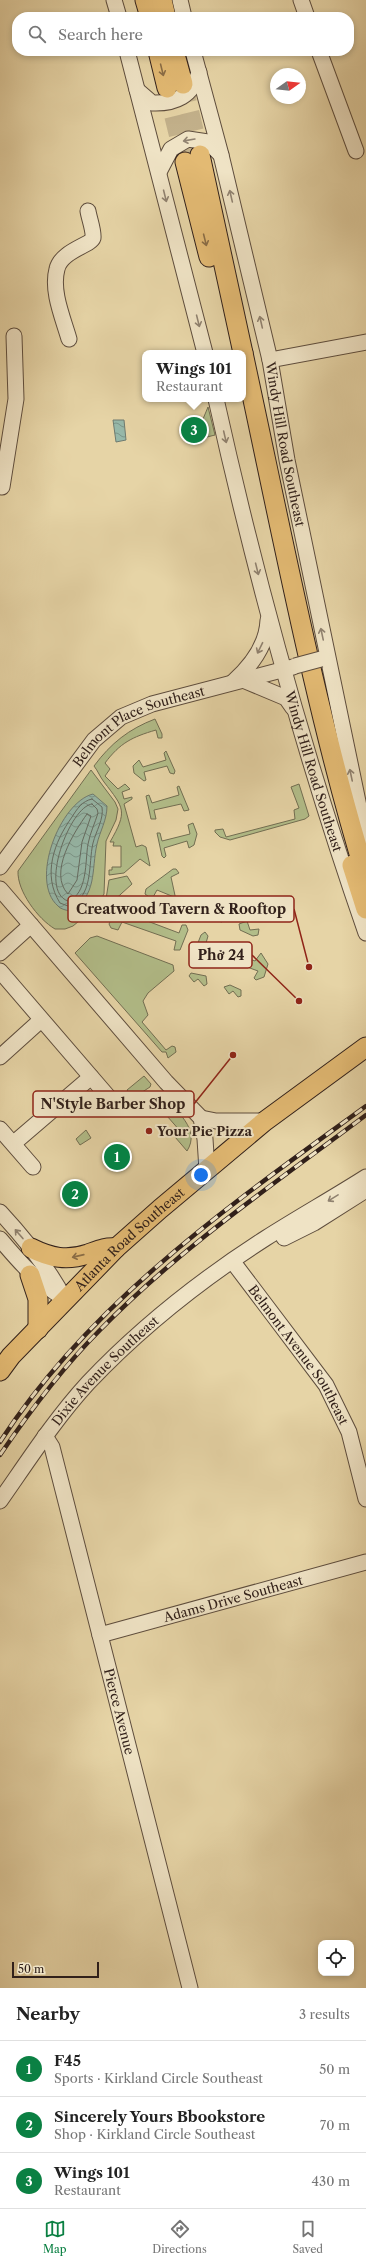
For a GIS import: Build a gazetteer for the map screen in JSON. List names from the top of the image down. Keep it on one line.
{"streets":{"main road":["Windy Hill Road Southeast","Atlanta Road Southeast"],"street":["Belmont Place Southeast","Belmont Avenue Southeast","Dixie Avenue Southeast","Adams Drive Southeast","Pierce Avenue"]},"crossings":[["Windy Hill Road Southeast","Belmont Place Southeast"],["Belmont Avenue Southeast","Dixie Avenue Southeast"],["Dixie Avenue Southeast","Pierce Avenue"],["Adams Drive Southeast","Pierce Avenue"]],"places":["Creatwood Tavern & Rooftop","Phở 24","N'Style Barber Shop","Your Pie Pizza"],"scale_bar":"50 m","north":"right","page":{"search":"Search here","popup":["Wings 101","Restaurant"],"pins":["3","1","2"],"scale":"50 m","heading":["Nearby","3 results"],"list":[{"mark":"1","name":"F45","note":"Sports · Kirkland Circle Southeast","value":"50 m"},{"mark":"2","name":"Sincerely Yours Bbookstore","note":"Shop · Kirkland Circle Southeast","value":"70 m"},{"mark":"3","name":"Wings 101","note":"Restaurant","value":"430 m"}],"nav":["Map","Directions","Saved"]}}
